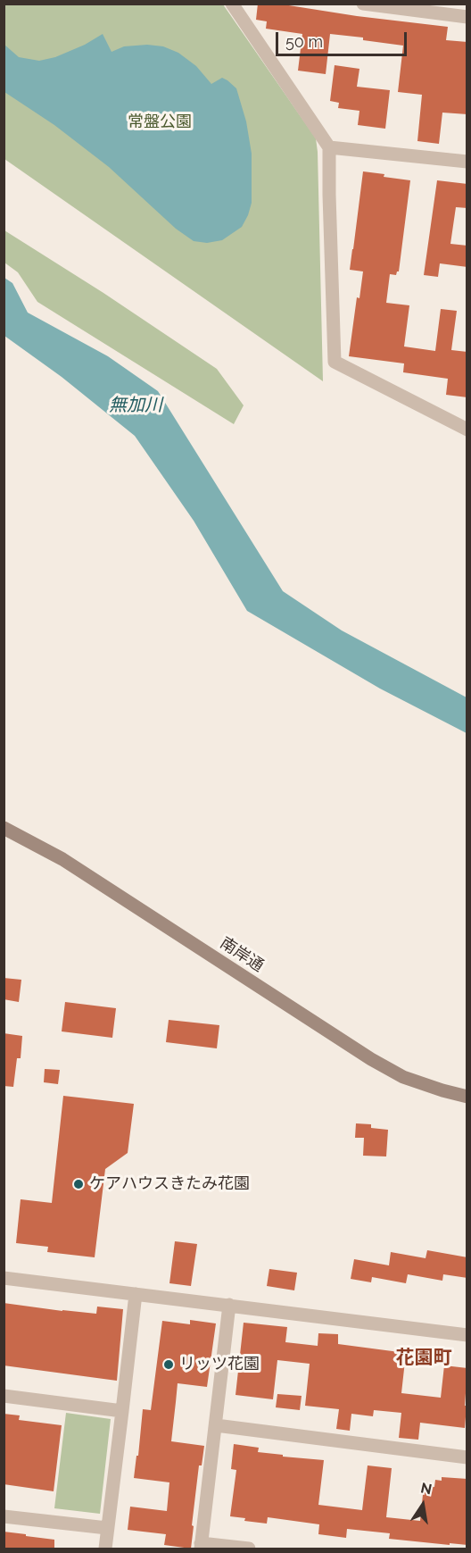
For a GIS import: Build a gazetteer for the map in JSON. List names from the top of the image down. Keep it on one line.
{"streets":{"main road":["南岸通"]},"districts":["花園町"],"water":["無加川"],"parks":["常盤公園"],"places":["ケアハウスきたみ花園","リッツ花園"],"scale_bar":"50 m","north":"top"}
